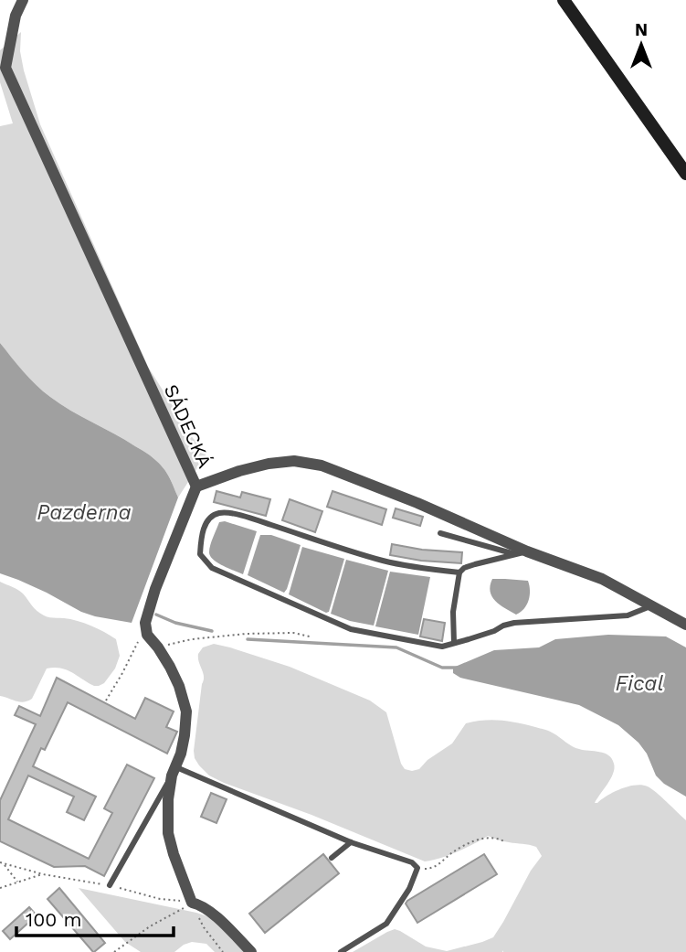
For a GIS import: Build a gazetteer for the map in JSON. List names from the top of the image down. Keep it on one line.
{"streets":{"street":["SÁDECKÁ"]},"water":["Pazderna","Fical"],"scale_bar":"100 m","north":"top"}
